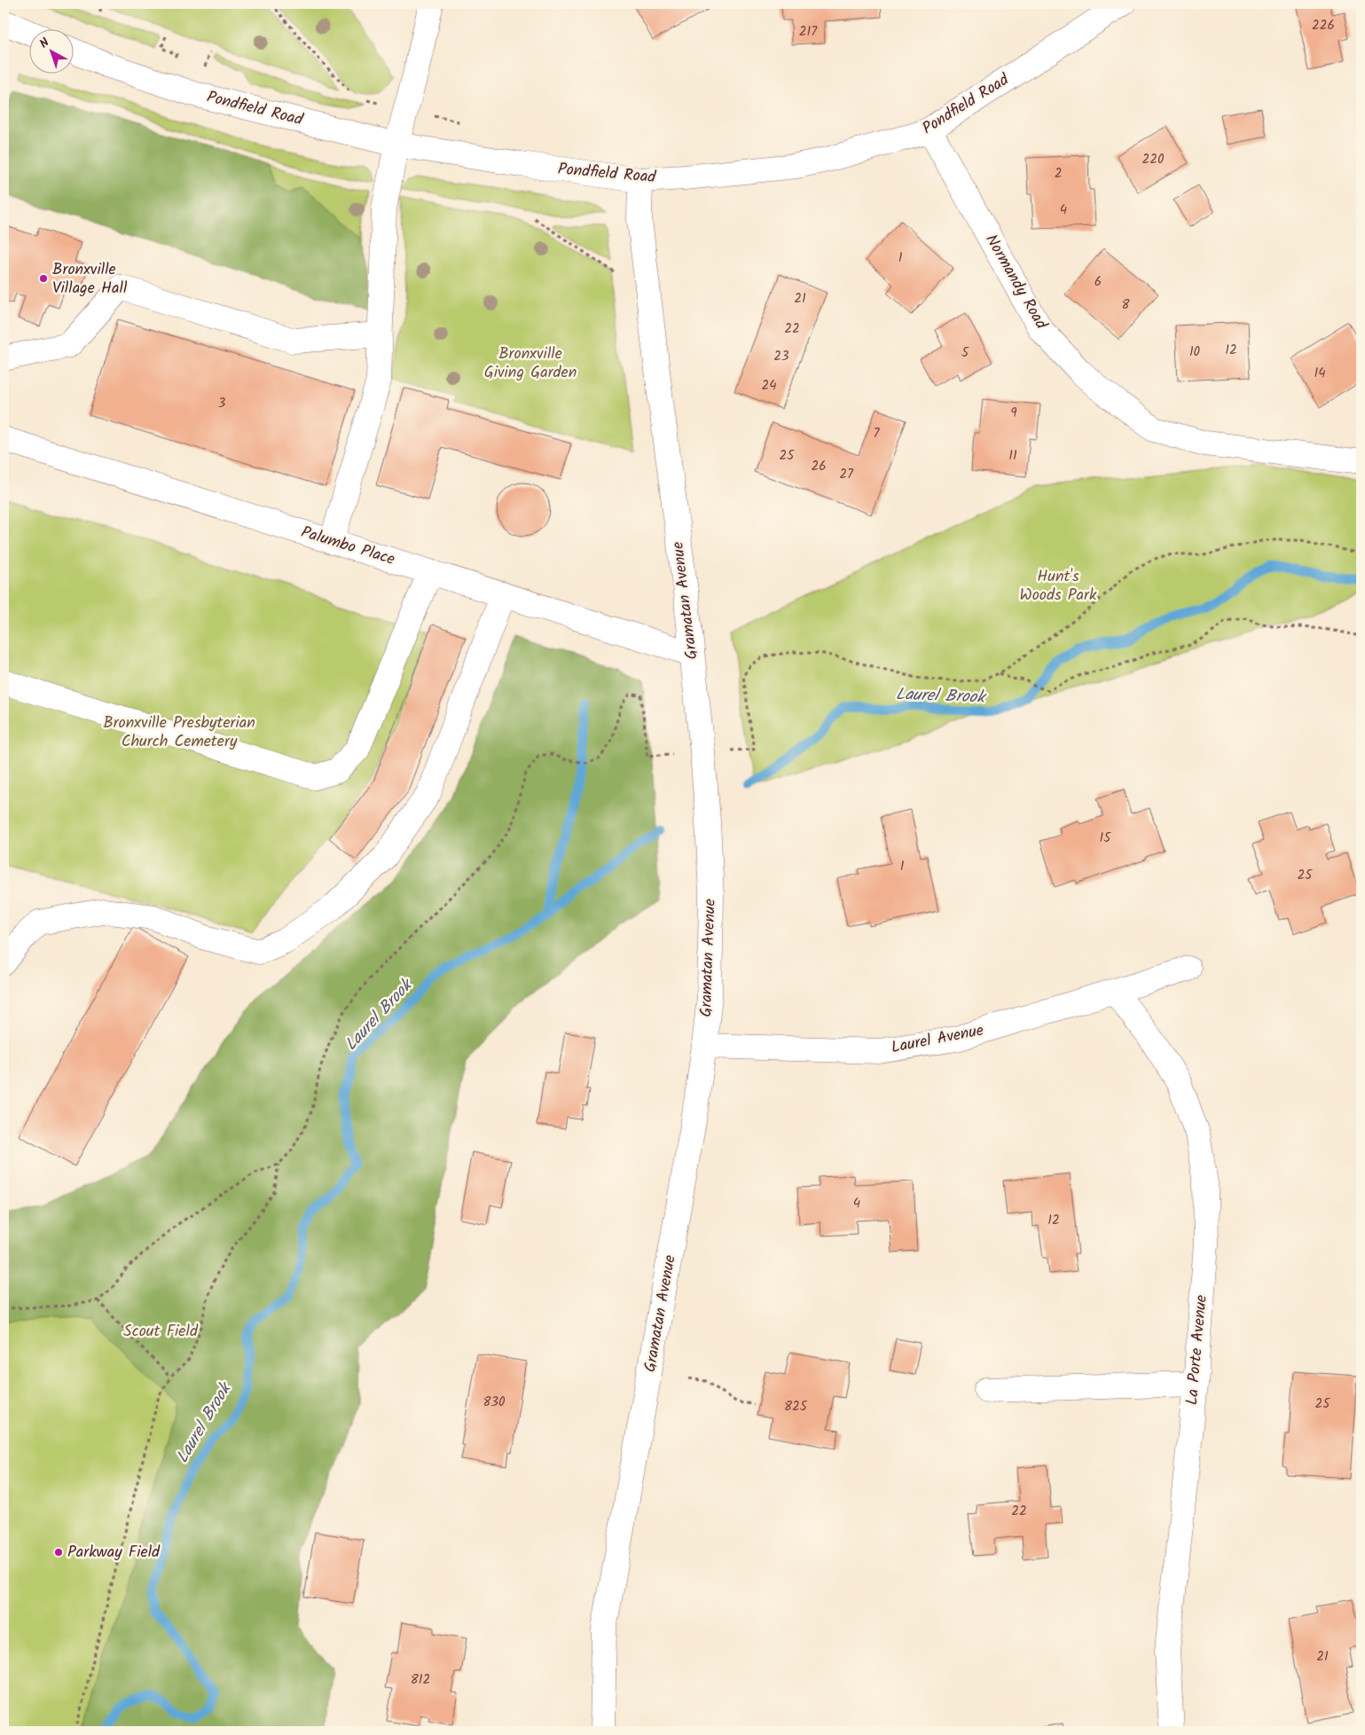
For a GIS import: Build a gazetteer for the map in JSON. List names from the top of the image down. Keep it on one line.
{"streets":{"street":["Pondfield Road","Normandy Road","Palumbo Place","Gramatan Avenue","Laurel Avenue","La Porte Avenue"]},"crossings":[["Pondfield Road","Normandy Road"],["Pondfield Road","Gramatan Avenue"],["Palumbo Place","Gramatan Avenue"],["Gramatan Avenue","Laurel Avenue"],["Laurel Avenue","La Porte Avenue"]],"water":["Laurel Brook"],"parks":["Bronxville Giving Garden","Hunt's Woods Park","Bronxville Presbyterian Church Cemetery","Scout Field"],"places":["Bronxville Village Hall","Parkway Field"],"house_numbers":["226","217","220","2","4","1","6","21","8","22","12","10","5","23","14","24","3","9","7","25","11","26","27","15","1","25","4","12","830","25","825","22","21","812"],"north":"top left"}
